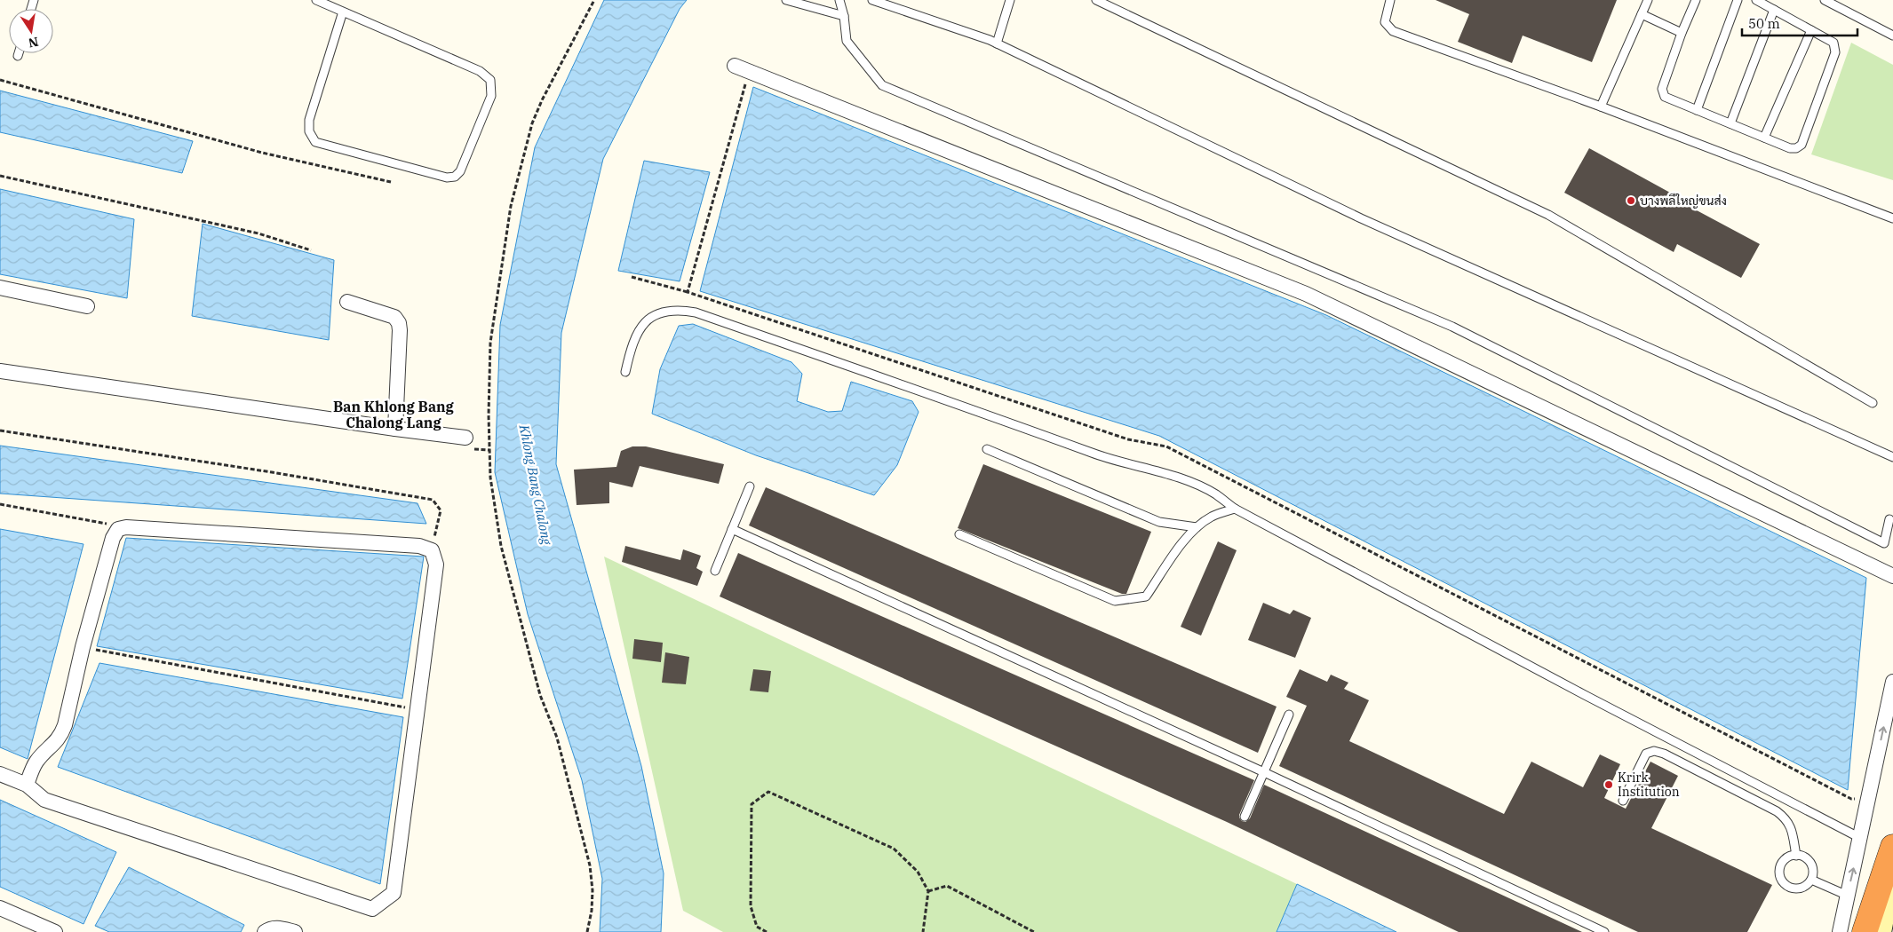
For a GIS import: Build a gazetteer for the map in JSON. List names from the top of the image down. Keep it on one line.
{"districts":["Ban Khlong Bang Chalong Lang"],"water":["Khlong Bang Chalong"],"places":["บางพลีใหญ่ขนส่ง","Krirk Institution"],"scale_bar":"50 m","north":"bottom"}
